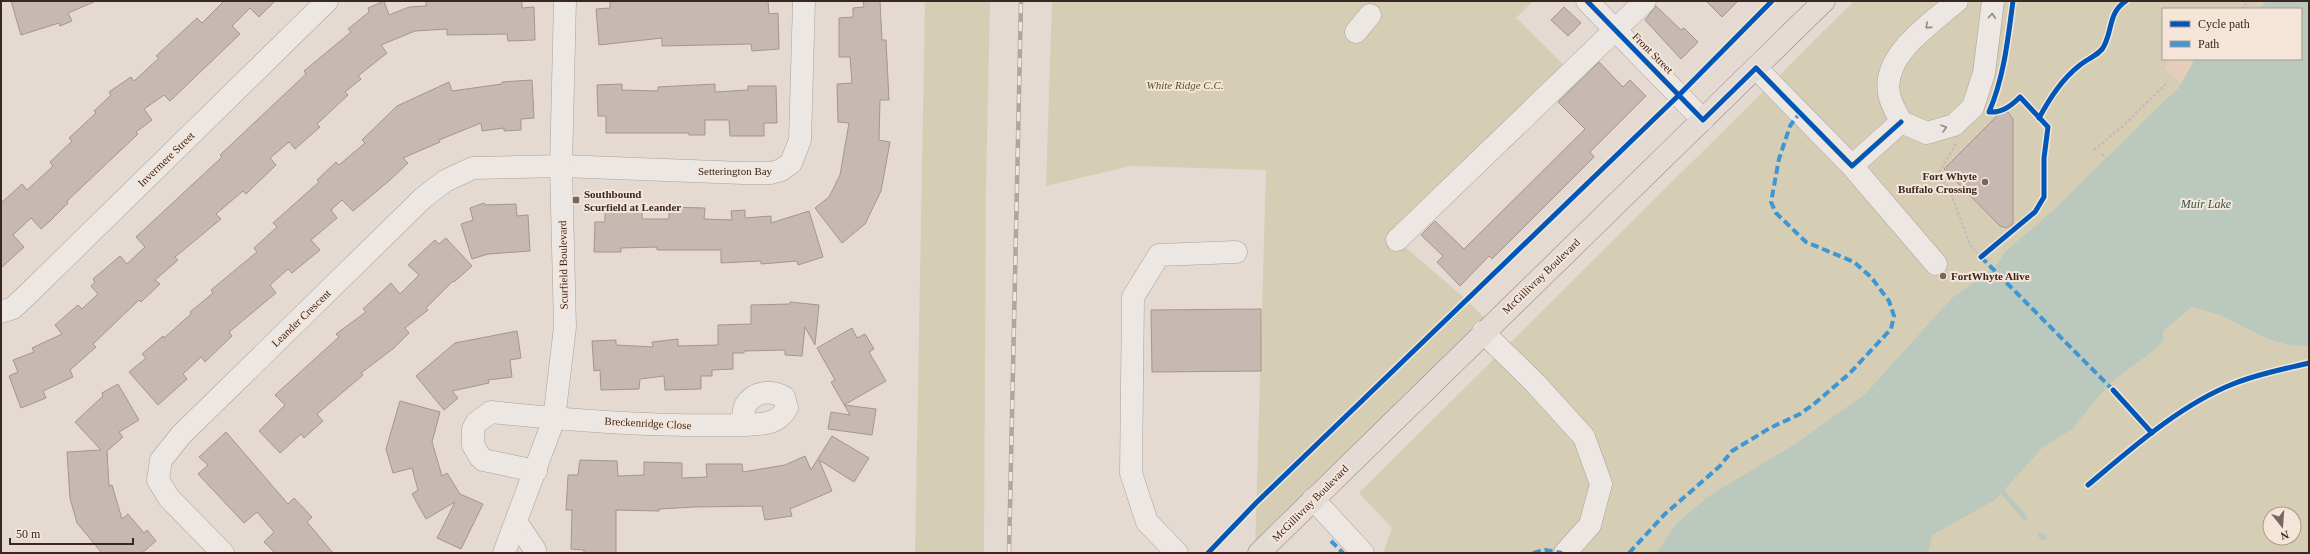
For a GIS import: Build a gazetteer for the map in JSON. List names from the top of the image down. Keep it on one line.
{"streets":{"main road":["McGillivray Boulevard"],"street":["Front Street","Invermere Street","Setterington Bay","Scurfield Boulevard","Leander Crescent","Breckenridge Close"]},"crossings":[["Front Street","McGillivray Boulevard"],["Setterington Bay","Scurfield Boulevard"],["Setterington Bay","Leander Crescent"],["Scurfield Boulevard","Leander Crescent"],["Scurfield Boulevard","Breckenridge Close"]],"water":["Muir Lake"],"parks":["White Ridge C.C."],"places":{"other":["Fort Whyte Buffalo Crossing","FortWhyte Alive"],"transit":["Southbound Scurfield at Leander"]},"legend":["Cycle path","Path"],"scale_bar":"50 m","north":"bottom"}
